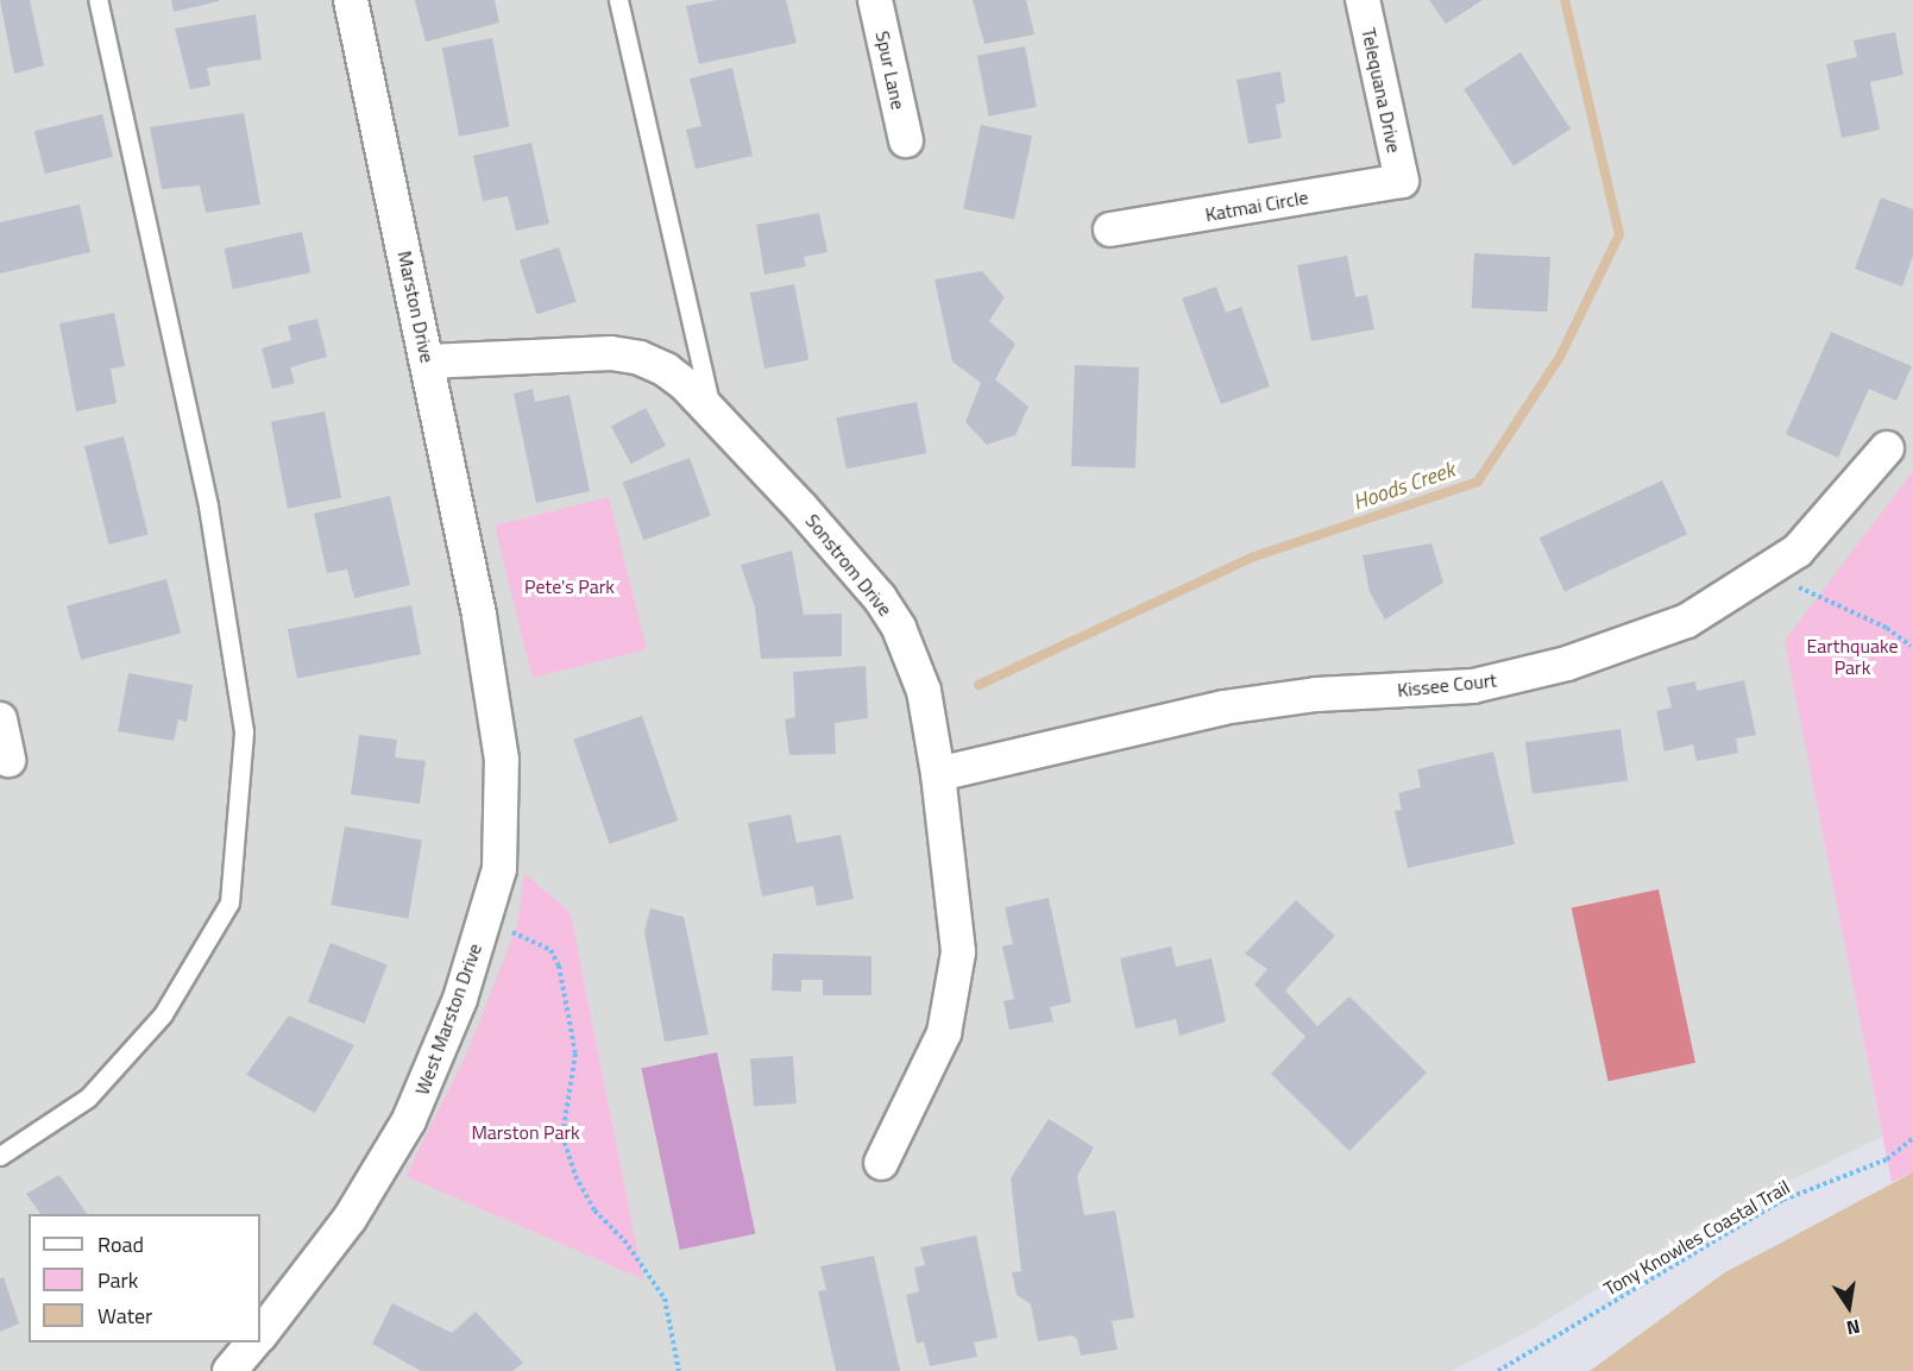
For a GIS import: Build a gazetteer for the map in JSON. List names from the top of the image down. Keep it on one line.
{"streets":{"street":["Spur Lane","Telequana Drive","Katmai Circle","Marston Drive","Sonstrom Drive","Kissee Court","West Marston Drive"],"path":["Tony Knowles Coastal Trail"]},"crossings":[["Telequana Drive","Katmai Circle"],["Marston Drive","Sonstrom Drive"],["Marston Drive","West Marston Drive"],["Sonstrom Drive","Kissee Court"]],"water":["Hoods Creek"],"parks":["Pete's Park","Earthquake Park","Marston Park"],"legend":["Road","Park","Water"],"north":"bottom"}
